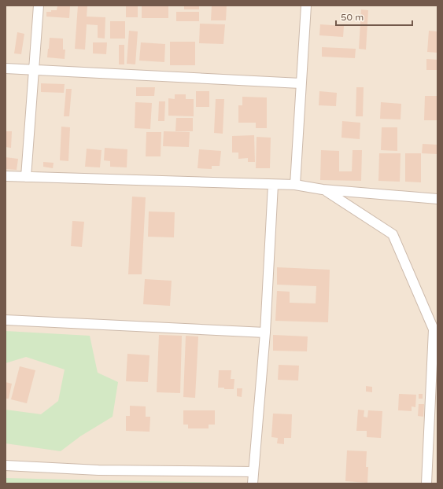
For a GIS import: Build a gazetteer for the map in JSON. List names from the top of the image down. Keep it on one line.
{"scale_bar":"50 m"}
